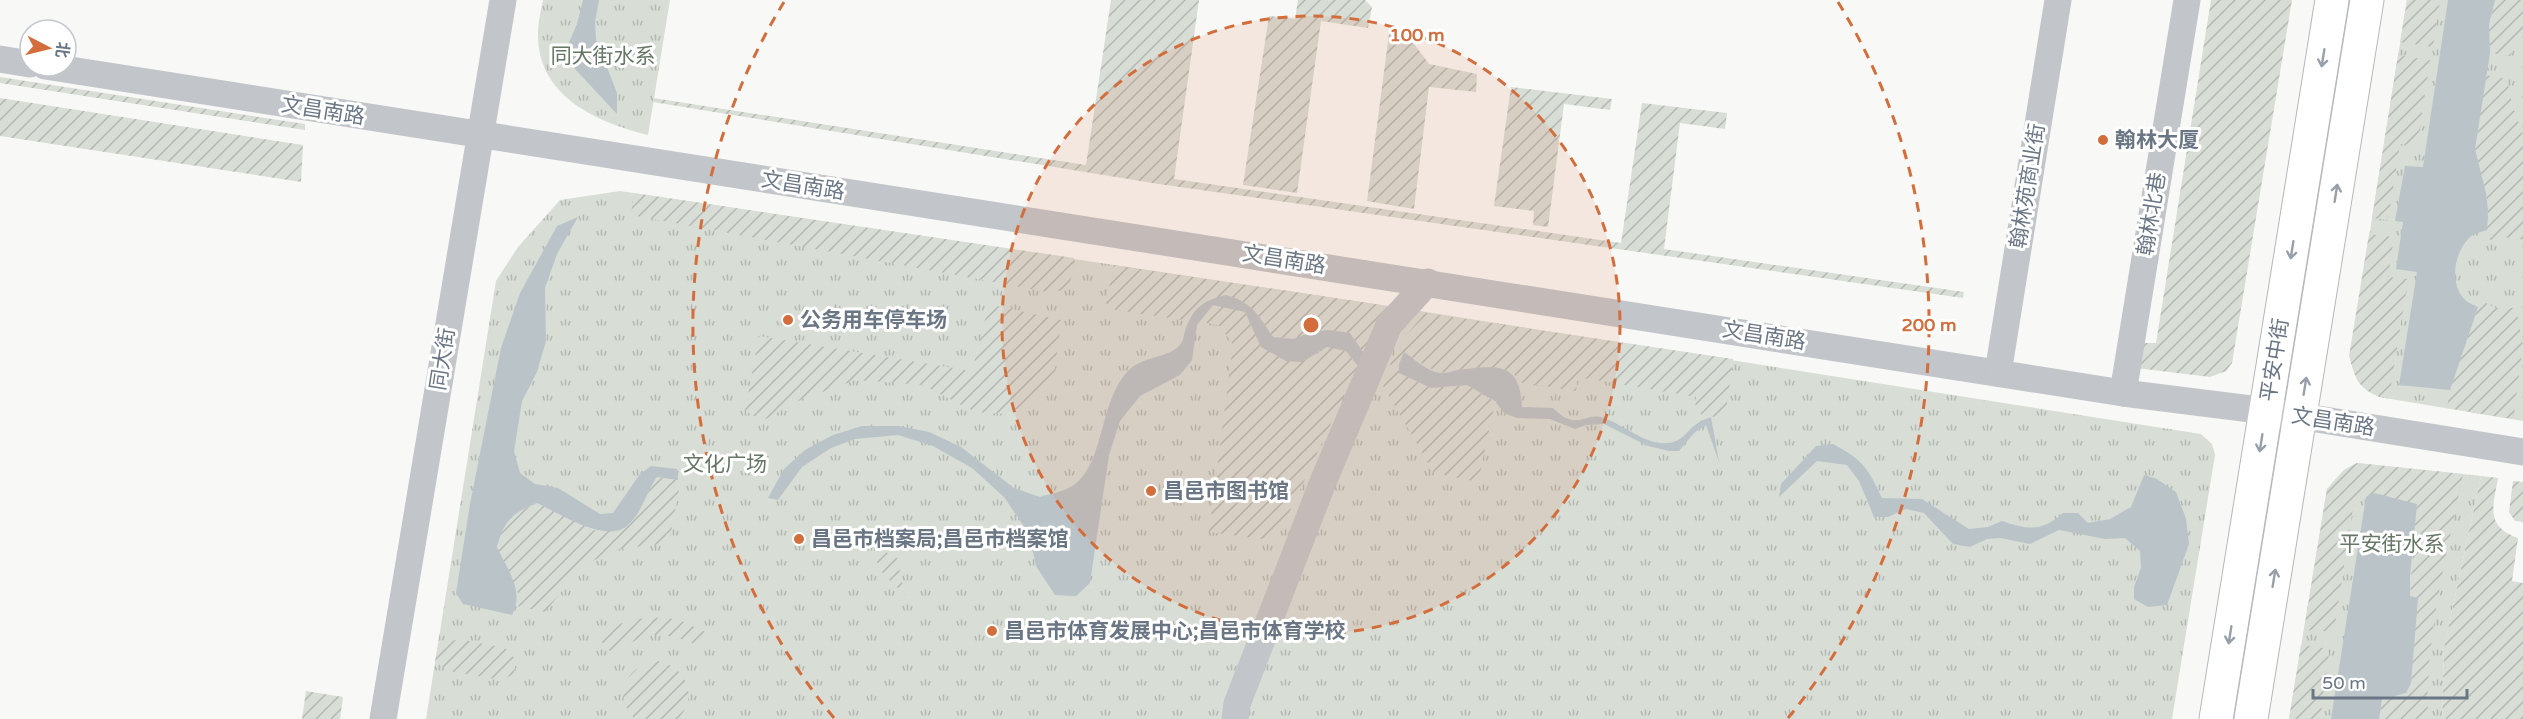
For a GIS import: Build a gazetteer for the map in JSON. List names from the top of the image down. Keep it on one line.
{"streets":{"main road":["平安中街"],"street":["文昌南路","翰林苑商业街","翰林北巷","同大街"]},"crossings":[["文昌南路","翰林苑商业街"],["文昌南路","翰林北巷"],["文昌南路","同大街"],["文昌南路","平安中街"]],"parks":["同大街水系","文化广场","平安街水系"],"places":["翰林大厦","公务用车停车场","昌邑市图书馆","昌邑市档案局;昌邑市档案馆","昌邑市体育发展中心;昌邑市体育学校"],"scale_bar":"50 m","north":"right","rings":["100 m","200 m"]}
